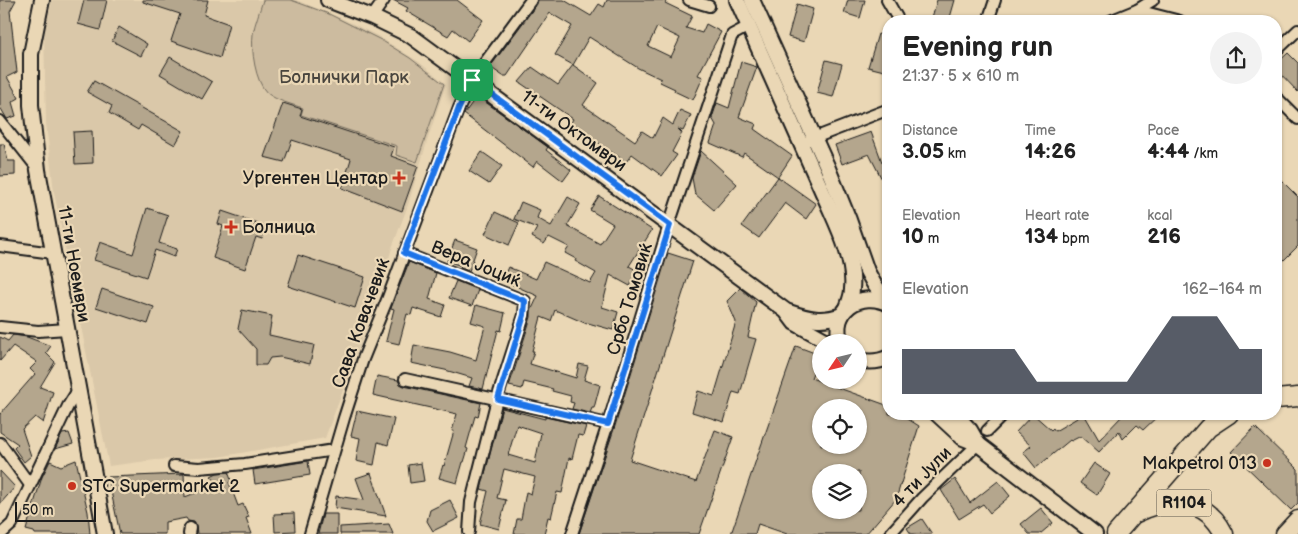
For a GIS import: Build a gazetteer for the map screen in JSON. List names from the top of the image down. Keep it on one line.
{"streets":{"highway":["R1104"],"main road":["11-ти Октомври","11-ти Ноември"],"street":["Вера Јоциќ","Србо Томовиќ","Сава Ковачевиќ","4 ти Јули"]},"crossings":[["11-ти Октомври","Србо Томовиќ"],["11-ти Октомври","Сава Ковачевиќ"],["Вера Јоциќ","Сава Ковачевиќ"]],"parks":["Болнички Парк"],"places":{"health":["Ургентен Центар","Болница"],"other":["Makpetrol 013","STC Supermarket 2"]},"scale_bar":"50 m","north":"bottom left","page":{"heading":["Evening run","21:37 · 5 × 610 m"],"stats":[["Distance","3.05 km"],["Time","14:26"],["Pace","4:44 /km"],["Elevation","10 m"],["Heart rate","134 bpm"],["kcal","216"]],"chart":["Elevation","162–164 m"],"scale":"50 m"}}
